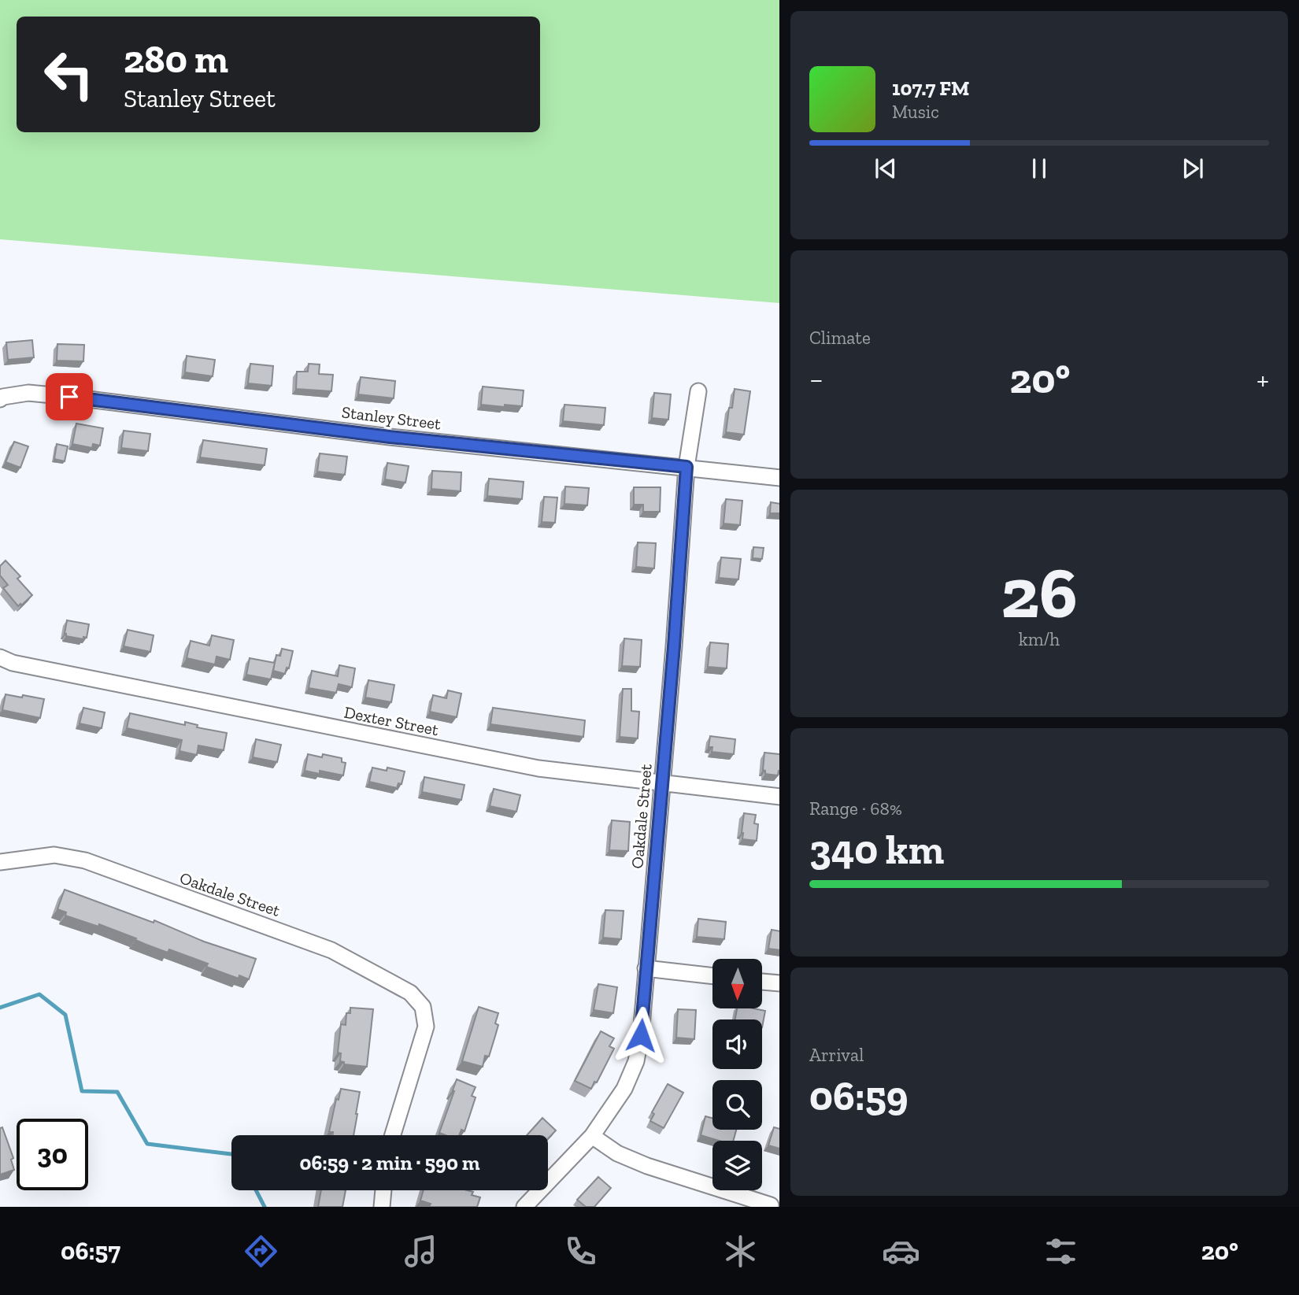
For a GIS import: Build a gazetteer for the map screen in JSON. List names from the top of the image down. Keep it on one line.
{"streets":{"street":["Stanley Street","Dexter Street","Oakdale Street"]},"crossings":[["Stanley Street","Oakdale Street"],["Dexter Street","Oakdale Street"]],"north":"bottom","page":{"turn":["280 m","Stanley Street"],"song":["107.7 FM","Music"],"tile":["Climate",["26","km/h"],["Range · 68%","340 km"],["Arrival","06:59"]],"heat":["−","20°","+"],"limit":"30","trip":"06:59 · 2 min · 590 m","tabs":["06:57","20°"]}}
